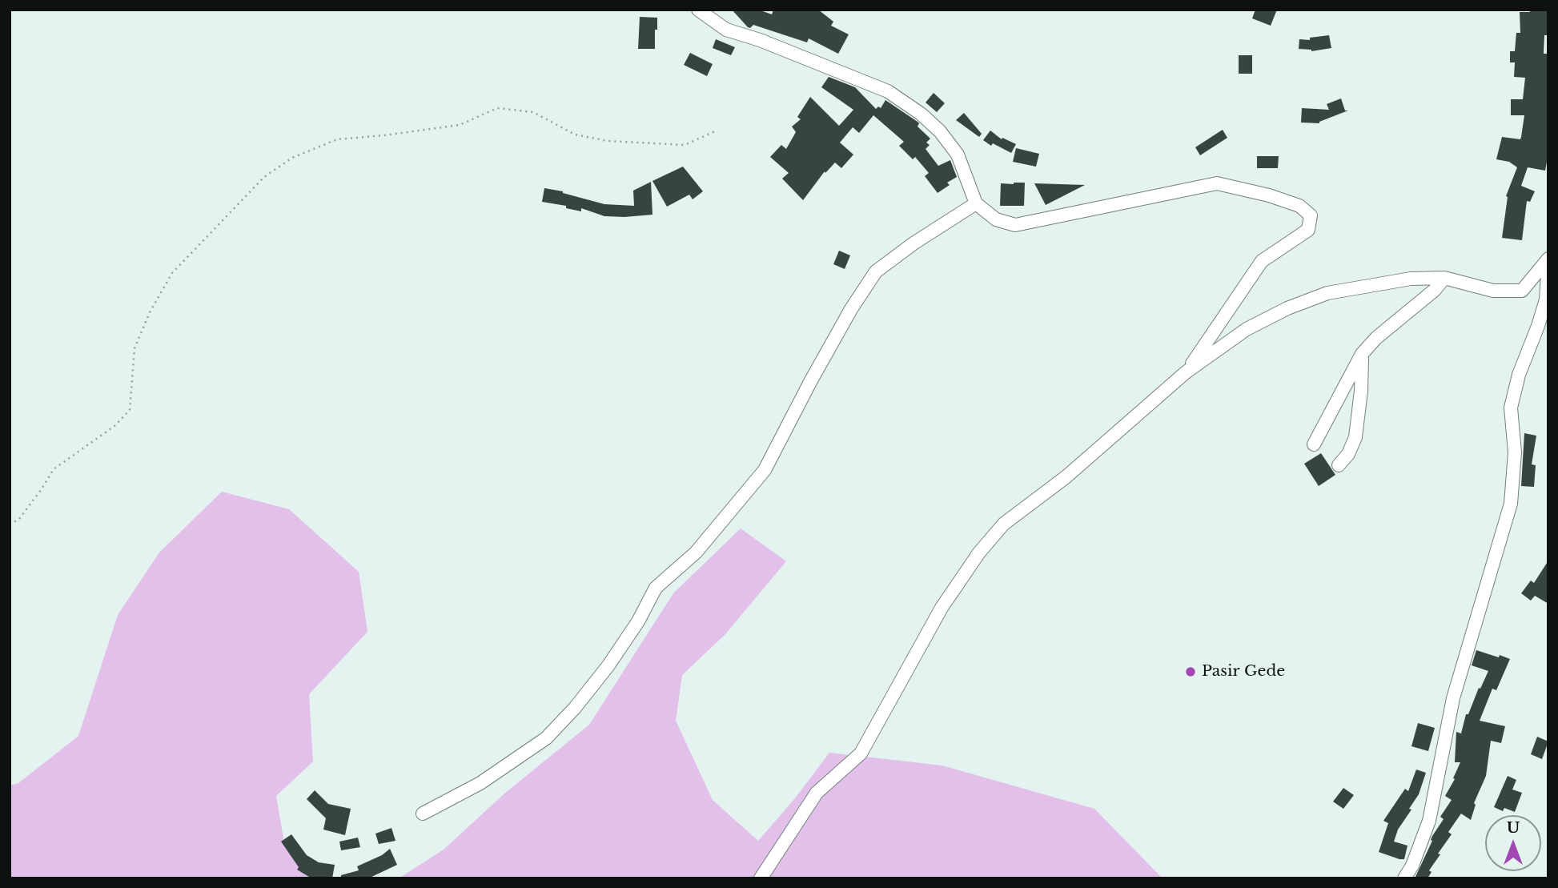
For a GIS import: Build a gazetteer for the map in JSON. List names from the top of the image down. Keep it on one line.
{"places":["Pasir Gede"],"north":"top"}
